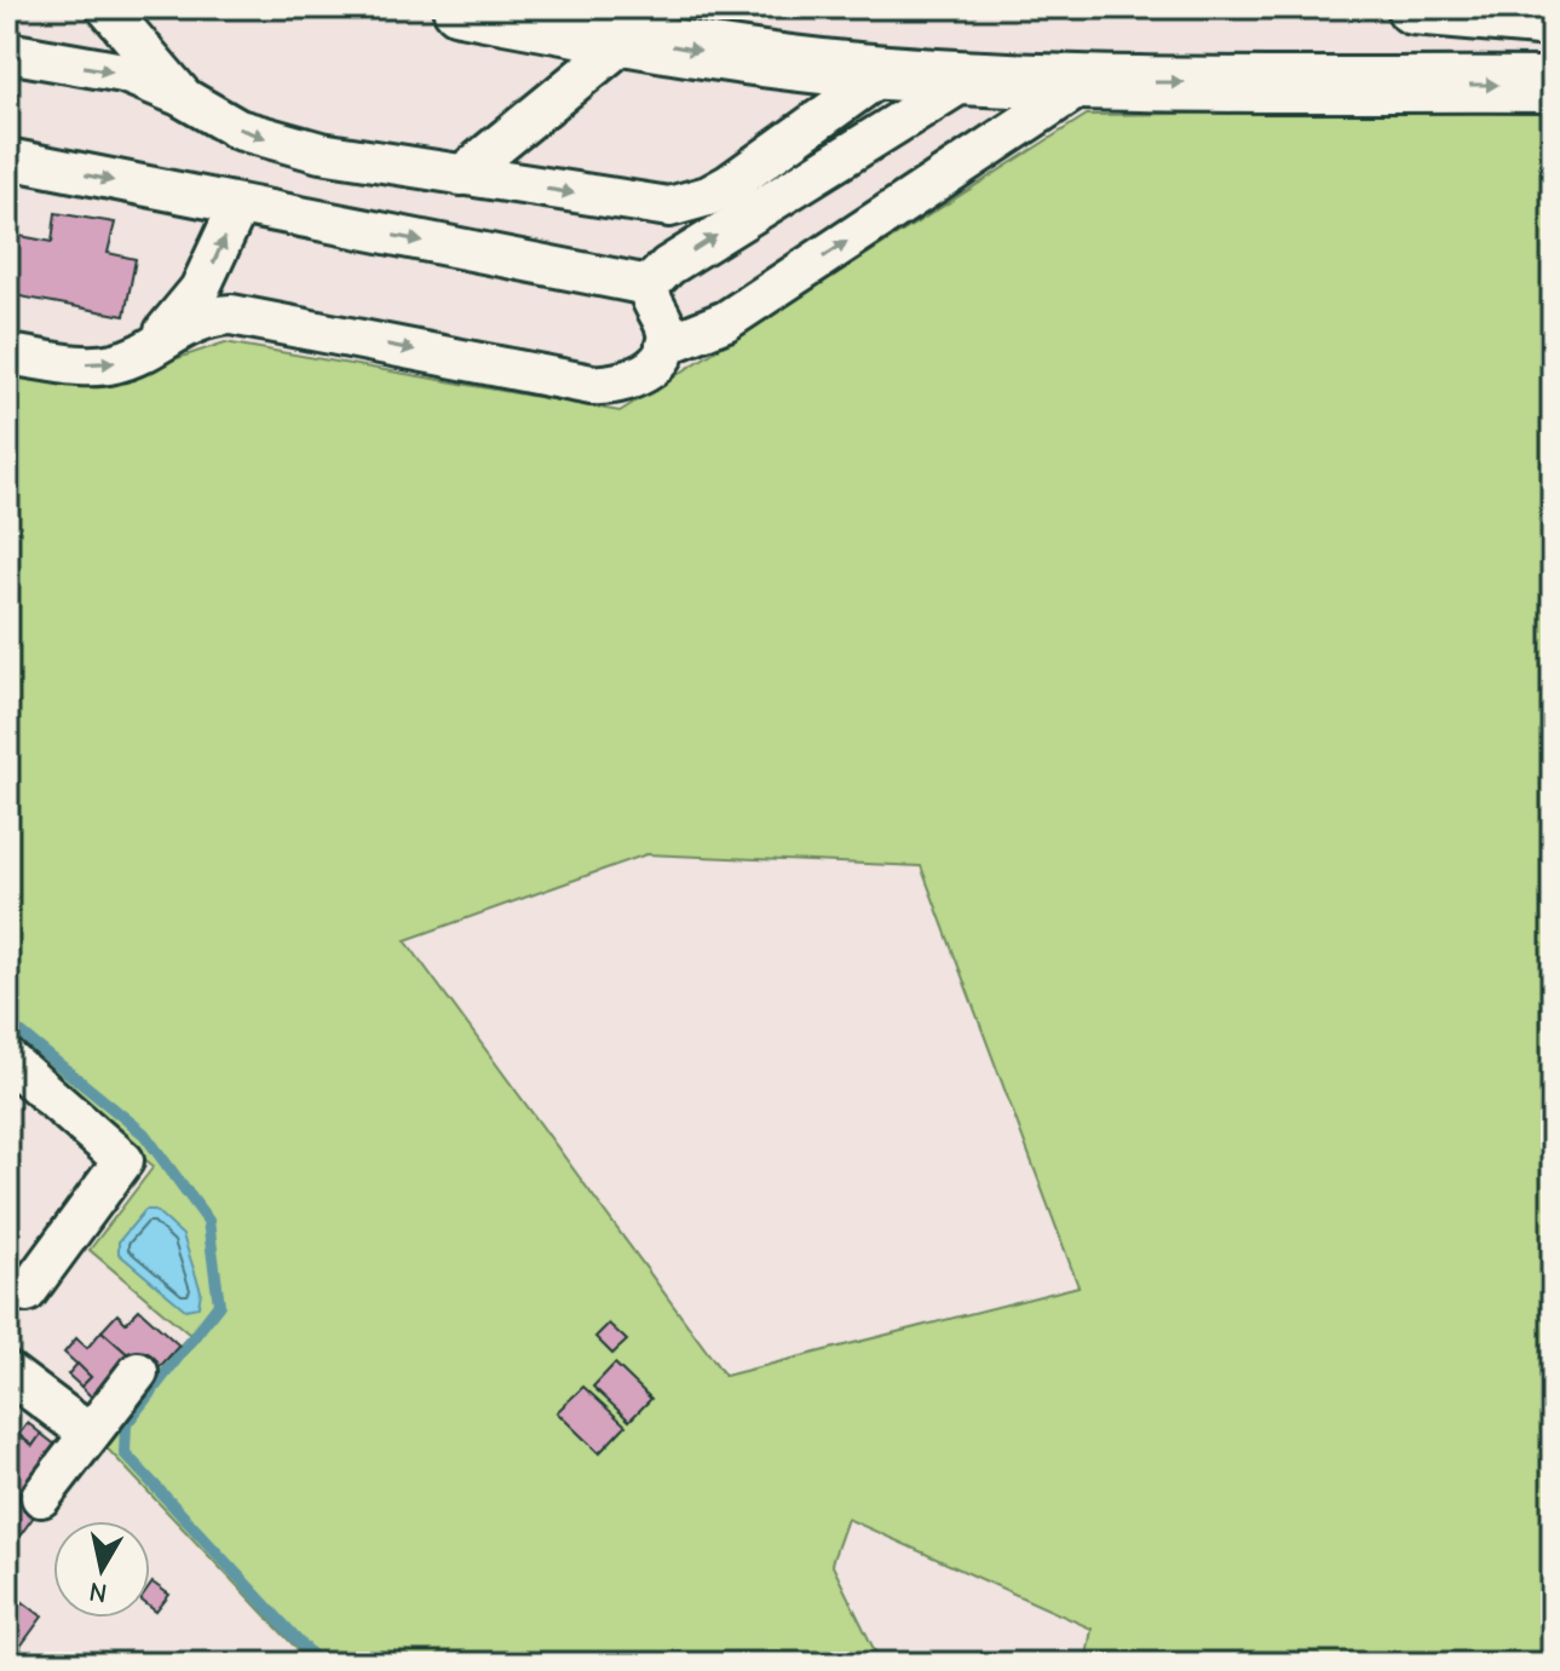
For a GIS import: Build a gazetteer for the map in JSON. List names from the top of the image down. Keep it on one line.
{"north":"bottom"}
